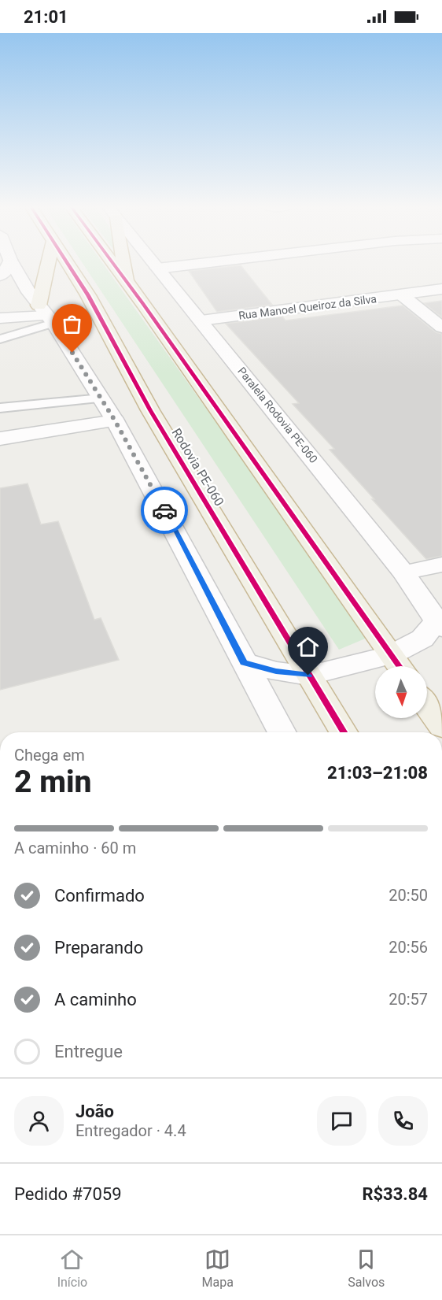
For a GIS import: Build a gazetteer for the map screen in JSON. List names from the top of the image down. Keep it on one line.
{"streets":{"highway":["Rodovia PE-060"],"main road":["Rua Manoel Queiroz da Silva","Paralela Rodovia PE-060"]},"crossings":[["Rua Manoel Queiroz da Silva","Paralela Rodovia PE-060"]],"north":"bottom","page":{"status":"21:01","heading":["2 min","Chega em","21:03–21:08"],"panel":["João","Entregador · 4.4","Pedido #7059","R$33.84"],"bar":"A caminho · 60 m","list":[["Confirmado","20:50"],["Preparando","20:56"],["A caminho","20:57"],"Entregue"],"tabs":["Início","Mapa","Salvos"]}}
